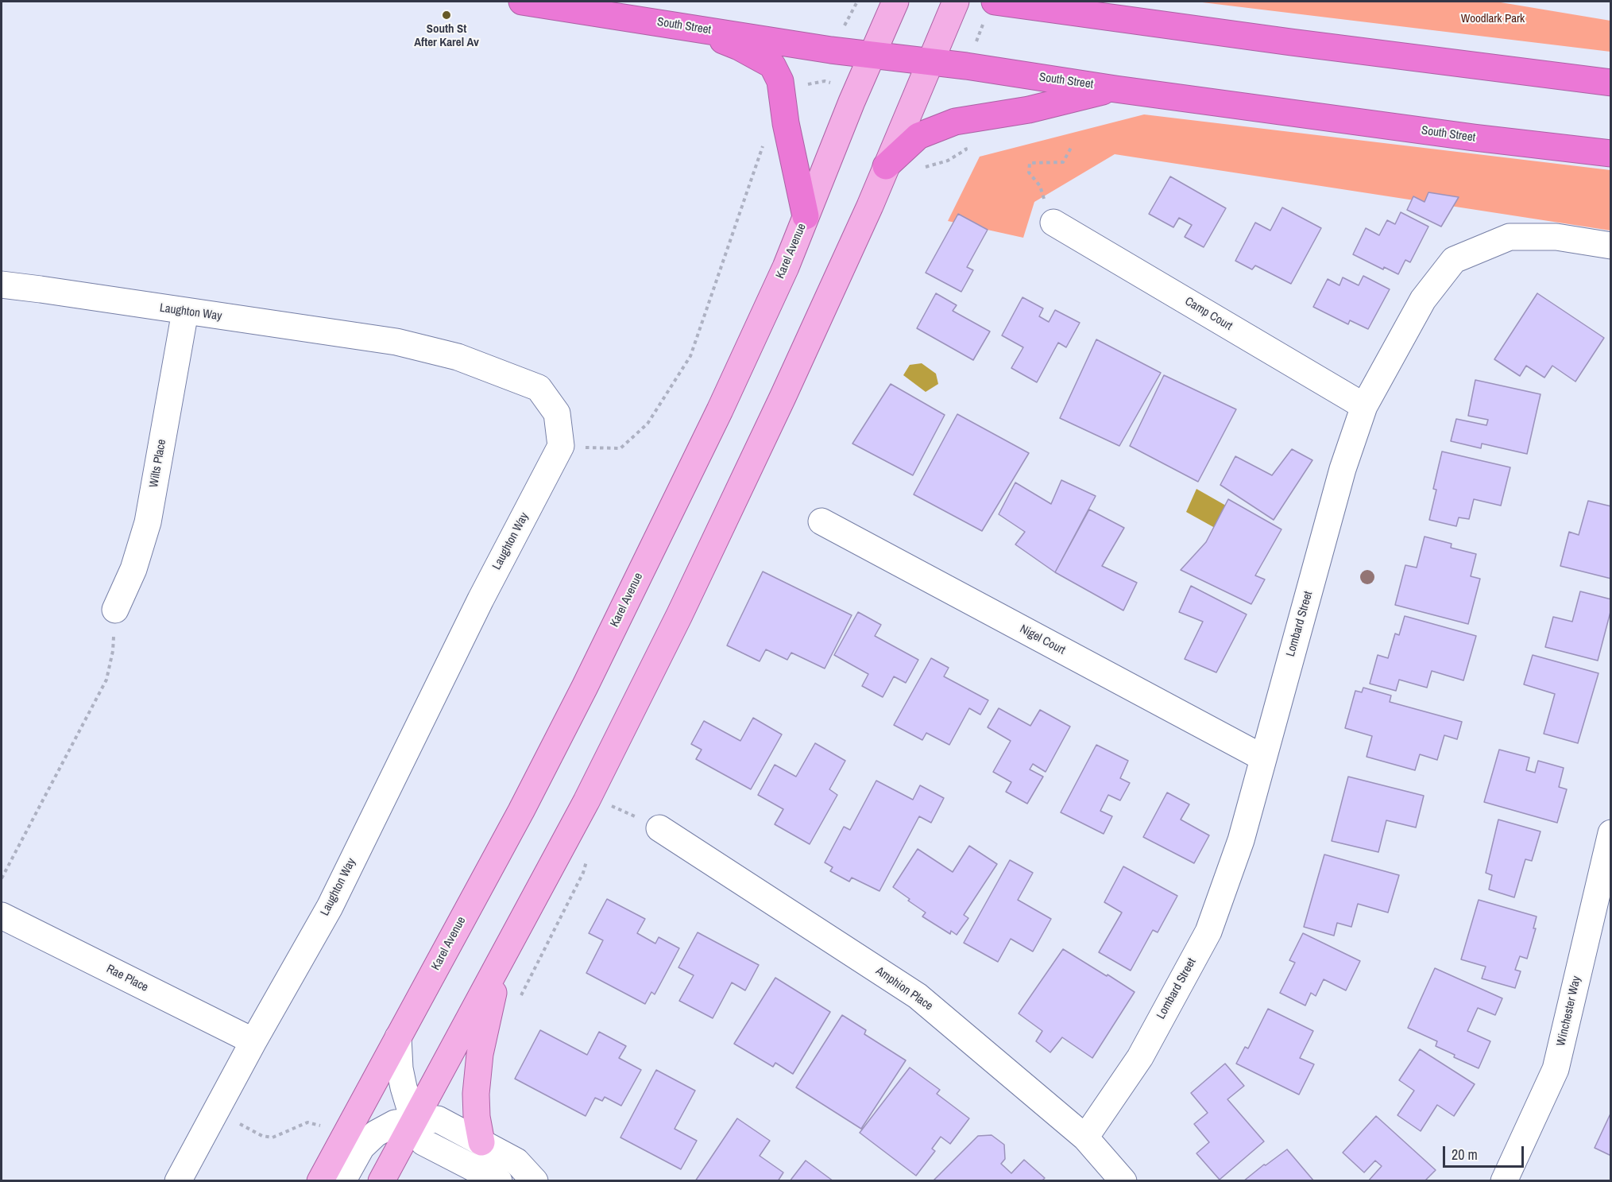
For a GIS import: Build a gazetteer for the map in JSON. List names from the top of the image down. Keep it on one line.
{"streets":{"highway":["South Street"],"main road":["Karel Avenue"],"street":["Laughton Way","Camp Court","Wilts Place","Lombard Street","Nigel Court","Rae Place","Amphion Place","Winchester Way"]},"crossings":[["South Street","Karel Avenue"],["Laughton Way","Wilts Place"],["Laughton Way","Rae Place"],["Camp Court","Lombard Street"],["Lombard Street","Nigel Court"],["Lombard Street","Amphion Place"]],"parks":["Woodlark Park"],"places":["South St After Karel Av"],"scale_bar":"20 m"}
